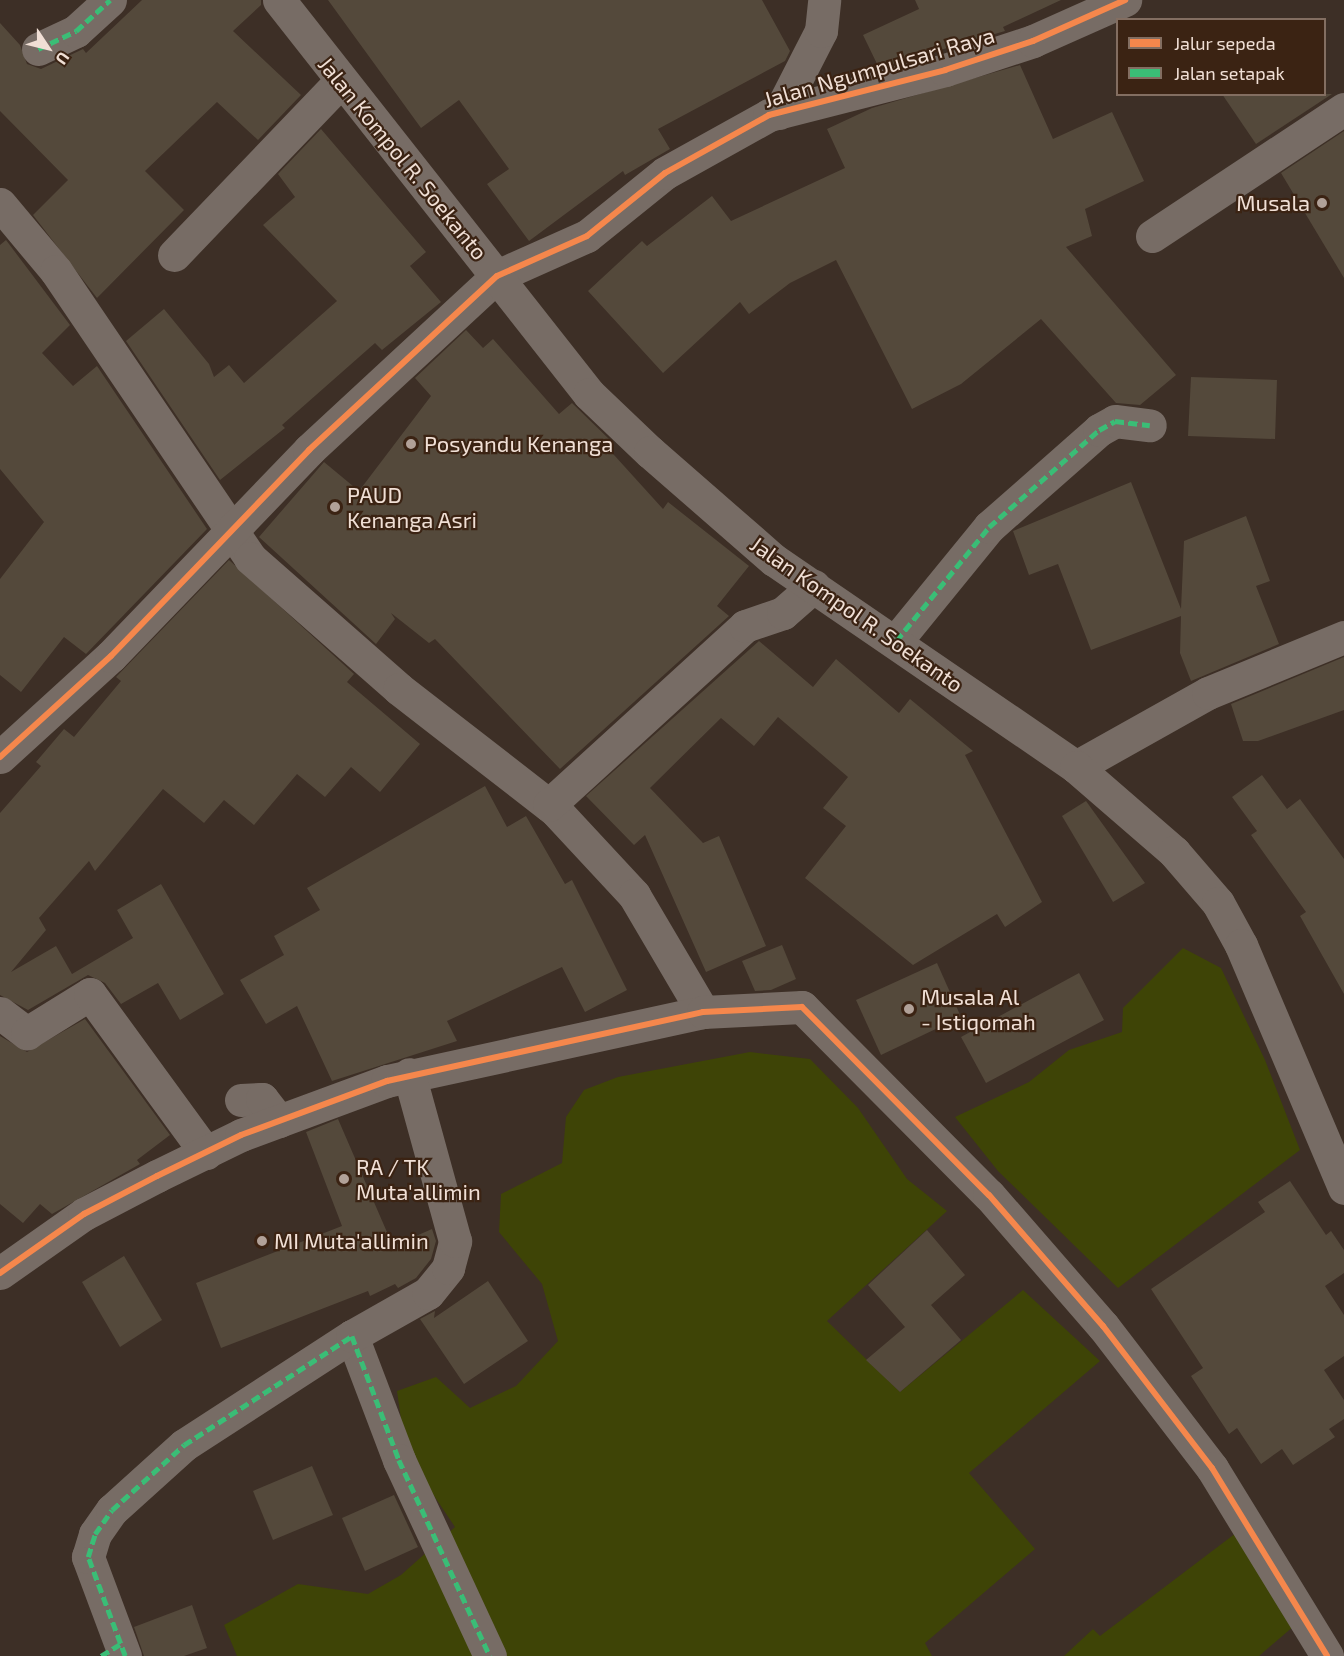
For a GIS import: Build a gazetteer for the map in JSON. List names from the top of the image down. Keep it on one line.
{"streets":{"street":["Jalan Ngumpulsari Raya","Jalan Kompol R. Soekanto"]},"crossings":[["Jalan Ngumpulsari Raya","Jalan Kompol R. Soekanto"]],"places":["Musala","Posyandu Kenanga","PAUD Kenanga Asri","Musala Al - Istiqomah","RA / TK Muta'allimin","MI Muta'allimin"],"legend":["Jalur sepeda","Jalan setapak"],"north":"bottom right"}
